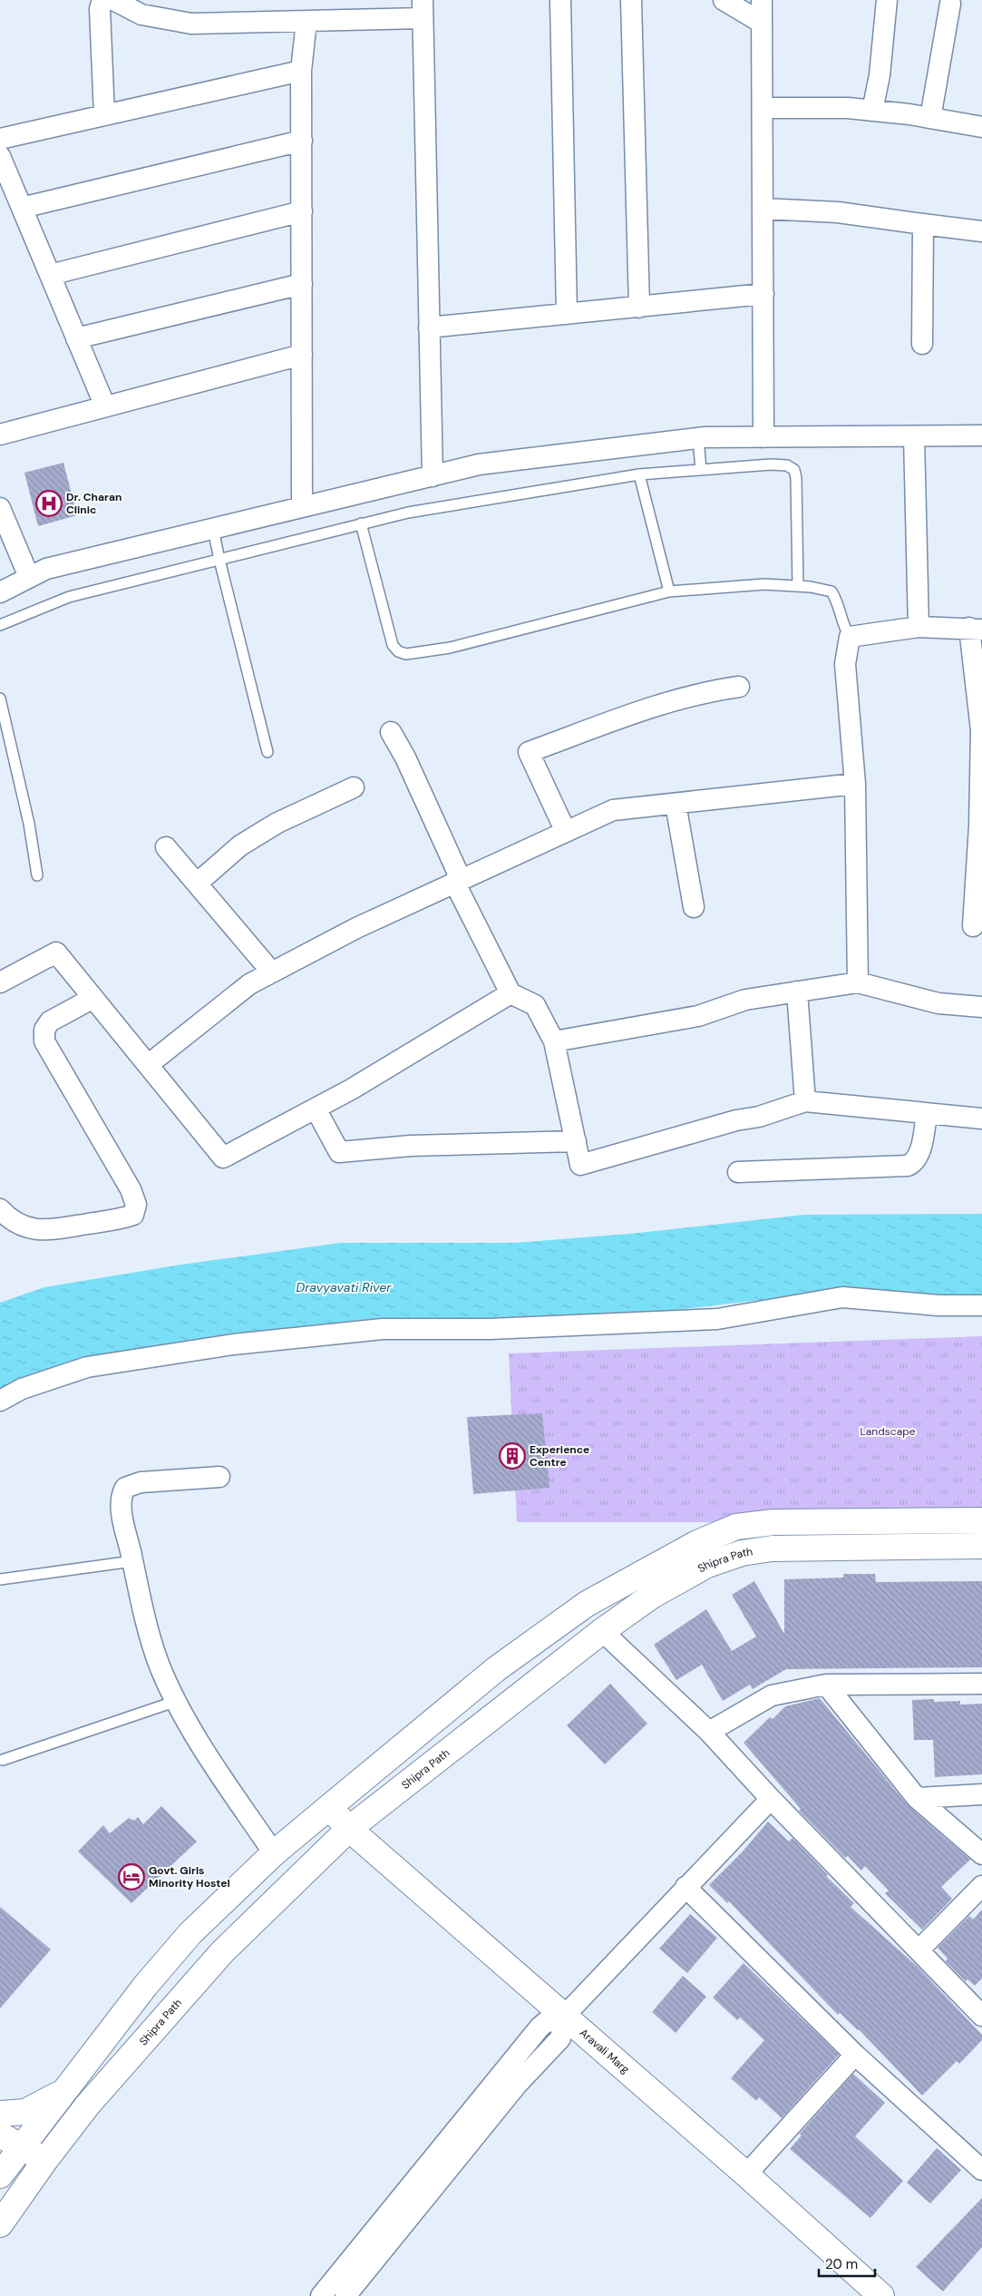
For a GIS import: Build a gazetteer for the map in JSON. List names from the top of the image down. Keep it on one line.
{"streets":{"street":["Shipra Path","Aravali Marg"]},"crossings":[["Shipra Path","Aravali Marg"]],"water":["Dravyavati River"],"parks":["Landscape"],"places":{"hospital":["Dr. Charan Clinic"],"building":["Experience Centre"],"hotel":["Govt. Girls Minority Hostel"]},"scale_bar":"20 m"}
